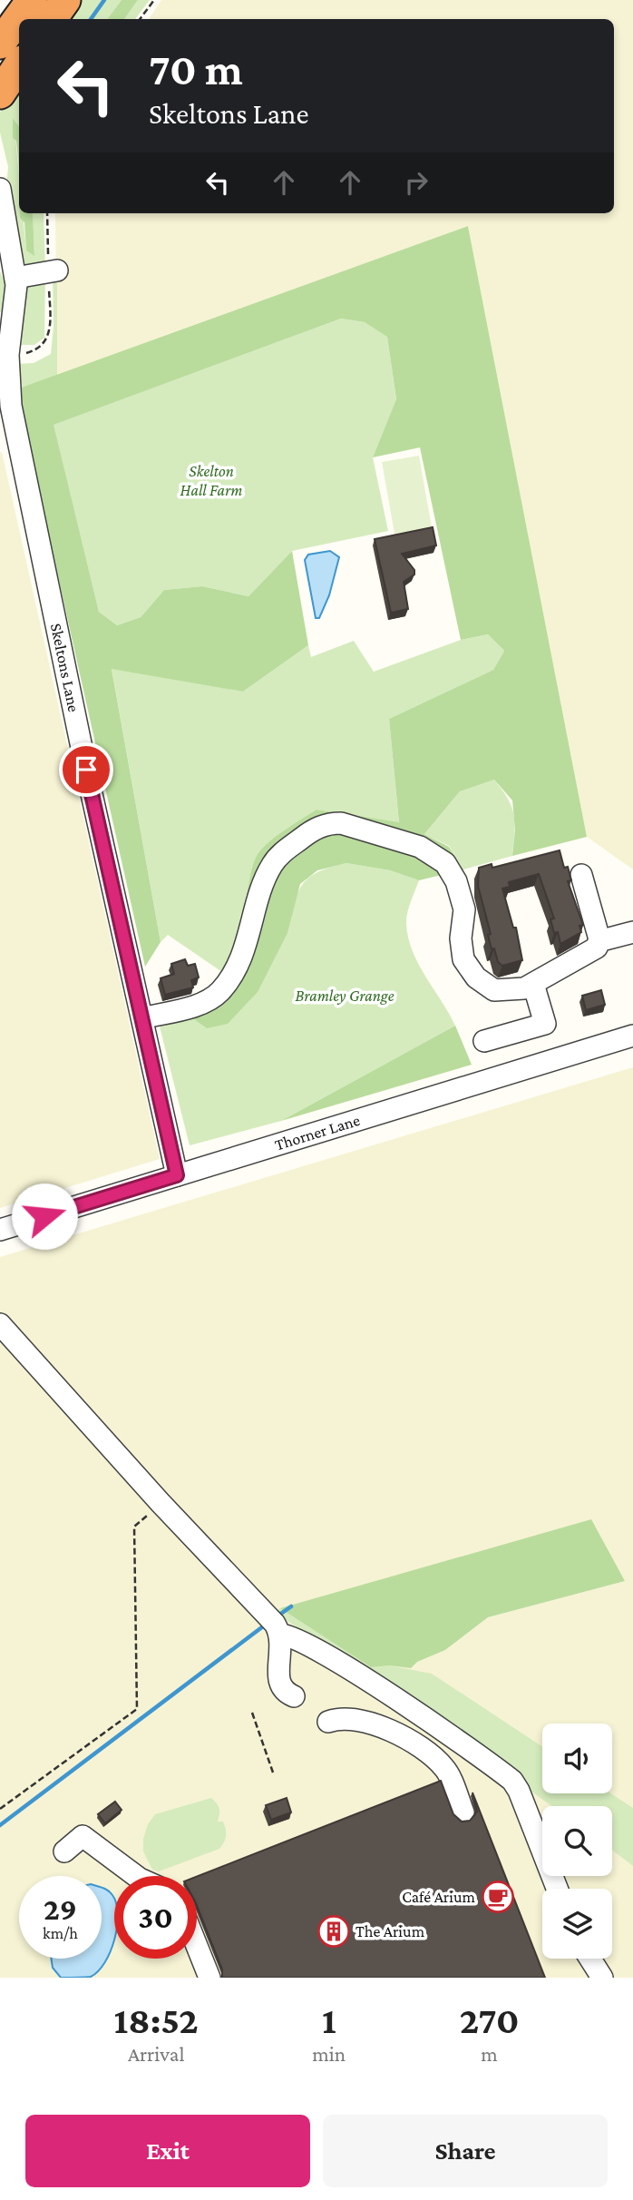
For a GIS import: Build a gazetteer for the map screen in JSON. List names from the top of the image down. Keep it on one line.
{"streets":{"street":["Skeltons Lane","Thorner Lane"]},"crossings":[["Skeltons Lane","Thorner Lane"]],"parks":["Skelton Hall Farm","Bramley Grange"],"places":{"cafe":["Café Arium"],"building":["The Arium"]},"page":{"turn":["70 m","Skeltons Lane"],"speed":"29 km/h","limit":"30","eta":["18:52","Arrival","1","min","270","m"],"buttons":["Exit","Share"]}}
